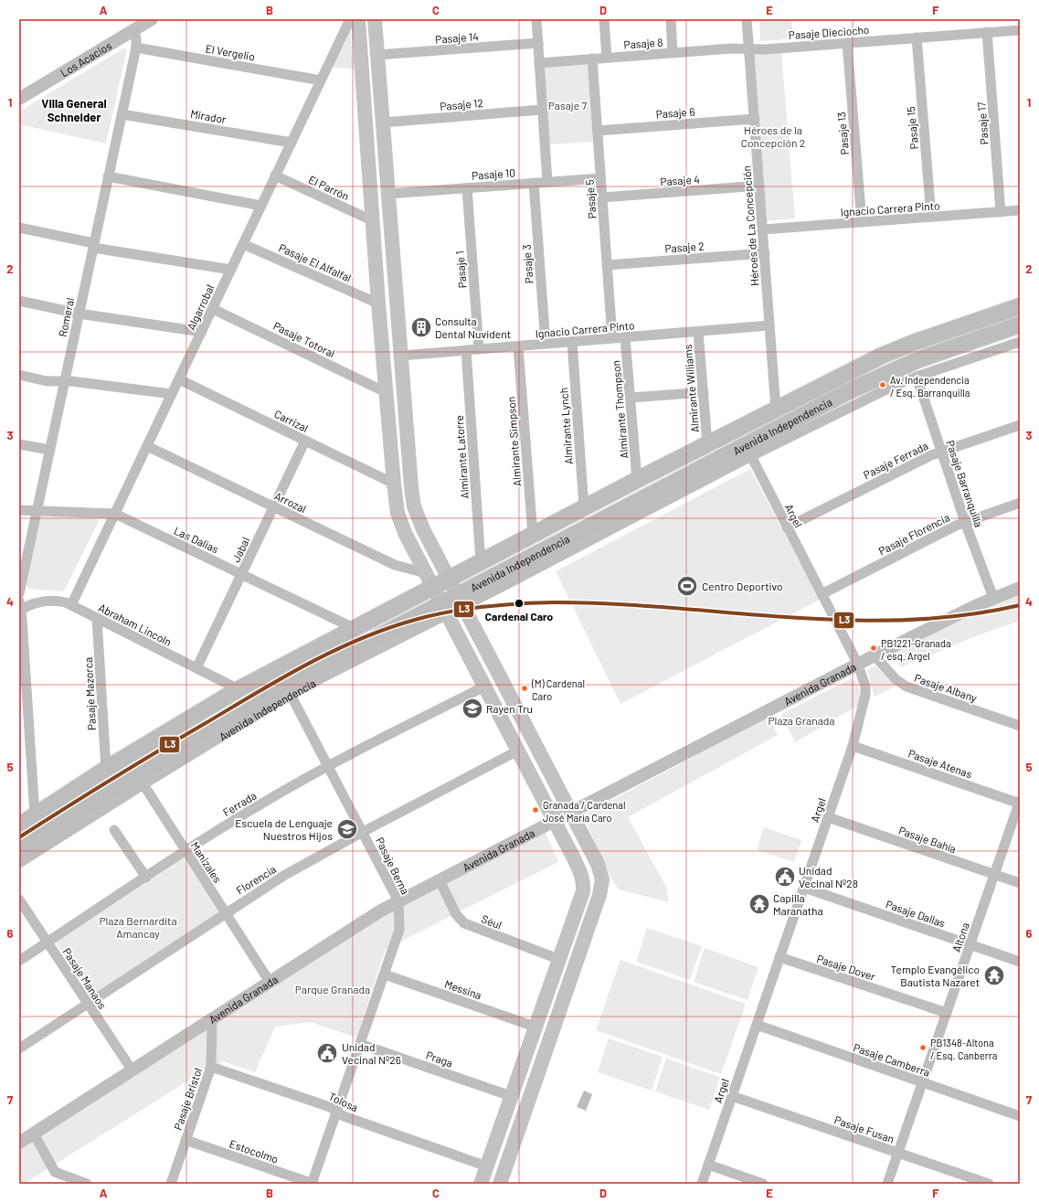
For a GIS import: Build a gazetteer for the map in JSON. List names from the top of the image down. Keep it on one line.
{"streets":{"main road":["Avenida Independencia"],"street":["Pasaje Dieciocho","Pasaje 14","Pasaje 8","El Vergelio","Los Acacios","Pasaje 12","Pasaje 6","Mirador","Pasaje 17","Pasaje 15","Pasaje 13","Pasaje 10","Pasaje 4","El Parrón","Pasaje 5","Ignacio Carrera Pinto","Héroes de La Concepción","Pasaje 2","Pasaje El Alfalfal","Pasaje 3","Pasaje 1","Algarrobal","Romeral","Pasaje Totoral","Almirante Williams","Almirante Thompson","Carrizal","Almirante Lynch","Almirante Simpson","Almirante Latorre","Pasaje Ferrada","Pasaje Barranquilla","Arrozal","Argel","Pasaje Florencia","Las Dalias","Jabal","Abraham Lincoln","Avenida Granada","Pasaje Albany","Pasaje Mazorca","Pasaje Atenas","Ferrada","Pasaje Bahía","Manizales","Pasaje Berna","Florencia","Pasaje Dallas","Séul","Altona","Pasaje Dover","Pasaje Manaos","Messina","Praga","Pasaje Camberra","Pasaje Bristol","Tolosa","Pasaje Fusan","Estocolmo"]},"crossings":[["Pasaje Dieciocho","Pasaje 8"],["Pasaje Dieciocho","Pasaje 17"],["Pasaje Dieciocho","Pasaje 15"],["Pasaje Dieciocho","Pasaje 13"],["Pasaje Dieciocho","Héroes de La Concepción"],["Pasaje 8","Pasaje 5"],["Pasaje 8","Héroes de La Concepción"],["El Vergelio","Algarrobal"],["El Vergelio","Romeral"],["Pasaje 6","Pasaje 5"],["Pasaje 6","Héroes de La Concepción"],["Mirador","Algarrobal"],["Mirador","Romeral"],["Pasaje 17","Ignacio Carrera Pinto"],["Pasaje 15","Ignacio Carrera Pinto"],["Pasaje 13","Ignacio Carrera Pinto"],["Pasaje 10","Pasaje 5"],["Pasaje 10","Pasaje 3"],["Pasaje 10","Pasaje 1"],["Pasaje 4","Pasaje 5"],["Pasaje 4","Héroes de La Concepción"],["El Parrón","Algarrobal"],["Pasaje 5","Ignacio Carrera Pinto"],["Pasaje 5","Pasaje 2"],["Ignacio Carrera Pinto","Héroes de La Concepción"],["Ignacio Carrera Pinto","Pasaje 3"],["Ignacio Carrera Pinto","Pasaje 1"],["Ignacio Carrera Pinto","Almirante Williams"],["Ignacio Carrera Pinto","Almirante Thompson"],["Ignacio Carrera Pinto","Almirante Lynch"],["Ignacio Carrera Pinto","Almirante Simpson"],["Ignacio Carrera Pinto","Almirante Latorre"],["Héroes de La Concepción","Pasaje 2"],["Héroes de La Concepción","Avenida Independencia"],["Pasaje El Alfalfal","Algarrobal"],["Algarrobal","Pasaje Totoral"],["Algarrobal","Carrizal"],["Algarrobal","Arrozal"],["Algarrobal","Las Dalias"],["Algarrobal","Abraham Lincoln"],["Romeral","Las Dalias"],["Almirante Williams","Avenida Independencia"],["Almirante Thompson","Avenida Independencia"],["Carrizal","Jabal"],["Almirante Lynch","Avenida Independencia"],["Avenida Independencia","Almirante Simpson"],["Avenida Independencia","Almirante Latorre"],["Avenida Independencia","Pasaje Barranquilla"],["Avenida Independencia","Arrozal"],["Avenida Independencia","Argel"],["Avenida Independencia","Las Dalias"],["Avenida Independencia","Abraham Lincoln"],["Avenida Independencia","Pasaje Mazorca"],["Avenida Independencia","Manizales"],["Avenida Independencia","Pasaje Berna"],["Pasaje Ferrada","Pasaje Barranquilla"],["Pasaje Ferrada","Argel"],["Pasaje Barranquilla","Pasaje Florencia"],["Pasaje Barranquilla","Avenida Granada"],["Arrozal","Jabal"],["Argel","Pasaje Florencia"],["Argel","Avenida Granada"],["Argel","Pasaje Atenas"],["Argel","Pasaje Bahía"],["Argel","Pasaje Dallas"],["Argel","Pasaje Dover"],["Argel","Pasaje Camberra"],["Argel","Pasaje Fusan"],["Las Dalias","Jabal"],["Jabal","Abraham Lincoln"],["Abraham Lincoln","Pasaje Mazorca"],["Avenida Granada","Pasaje Albany"],["Avenida Granada","Manizales"],["Avenida Granada","Pasaje Berna"],["Avenida Granada","Séul"],["Avenida Granada","Pasaje Manaos"],["Avenida Granada","Pasaje Bristol"],["Pasaje Atenas","Altona"],["Ferrada","Manizales"],["Ferrada","Pasaje Berna"],["Ferrada","Pasaje Manaos"],["Pasaje Bahía","Altona"],["Manizales","Florencia"],["Pasaje Berna","Florencia"],["Pasaje Berna","Messina"],["Pasaje Berna","Praga"],["Pasaje Berna","Tolosa"],["Pasaje Berna","Estocolmo"],["Florencia","Pasaje Manaos"],["Pasaje Dallas","Altona"],["Altona","Pasaje Dover"],["Altona","Pasaje Camberra"],["Altona","Pasaje Fusan"],["Pasaje Bristol","Tolosa"],["Pasaje Bristol","Estocolmo"]],"districts":["Villa General Schneider"],"parks":["Pasaje 7","Héroes de la Concepción 2","Plaza Granada","Plaza Bernardita Amancay","Parque Granada"],"places":{"building":["Consulta Dental Nuvident"],"other":["Av. Independencia / Esq. Barranquilla","Cardenal Caro","PB1221-Granada / esq. Argel","(M) Cardenal Caro","Granada / Cardenal José María Caro","PB1348-Altona / Esq. Canberra"],"sports":["Centro Deportivo"],"school or university":["Rayen Tru","Escuela de Lenguaje Nuestros Hijos"],"public building":["Unidad Vecinal Nº28","Unidad Vecinal Nº26"],"temple":["Capilla Maranatha","Templo Evangélico Bautista Nazaret"]},"lines":["transit line L3"],"grid":{"columns":["A","B","C","D","E","F"],"rows":["1","2","3","4","5","6","7"]}}
